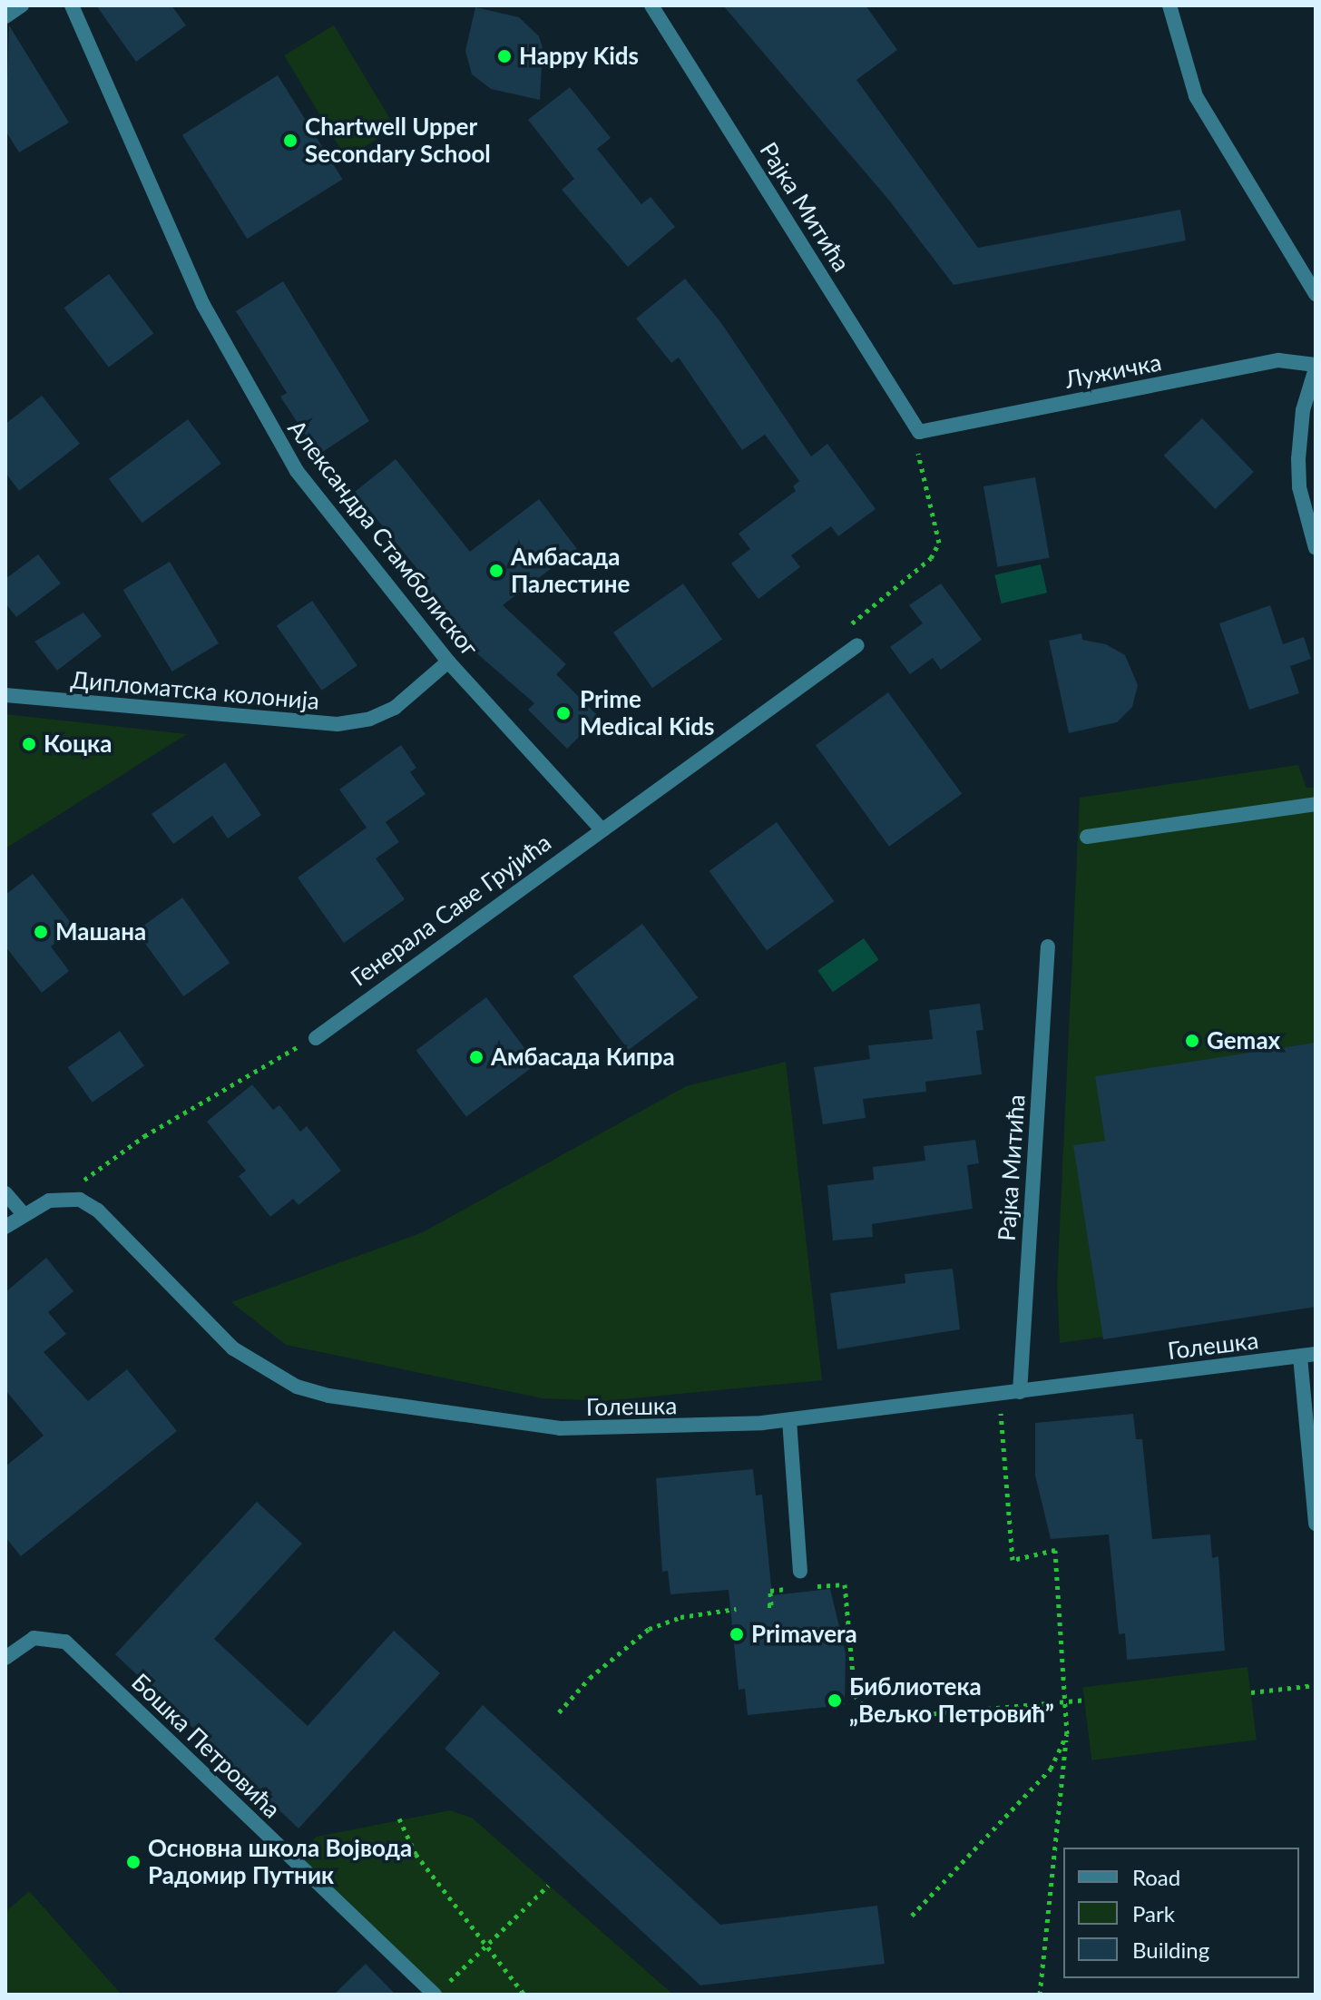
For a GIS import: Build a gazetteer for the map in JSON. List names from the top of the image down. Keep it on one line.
{"streets":{"street":["Рајка Митића","Лужичка","Александра Стамболиског","Дипломатска колонија","Генерала Саве Грујића","Голешка","Бошка Петровића"]},"crossings":[["Рајка Митића","Лужичка"],["Рајка Митића","Голешка"],["Александра Стамболиског","Дипломатска колонија"],["Александра Стамболиског","Генерала Саве Грујића"]],"places":["Happy Kids","Chartwell Upper Secondary School","Амбасада Палестине","Prime Medical Kids","Коцка","Машана","Gemax","Амбасада Кипра","Primavera","Библиотека „Вељко Петровић”","Основна школа Војвода Радомир Путник"],"legend":["Road","Park","Building"]}
